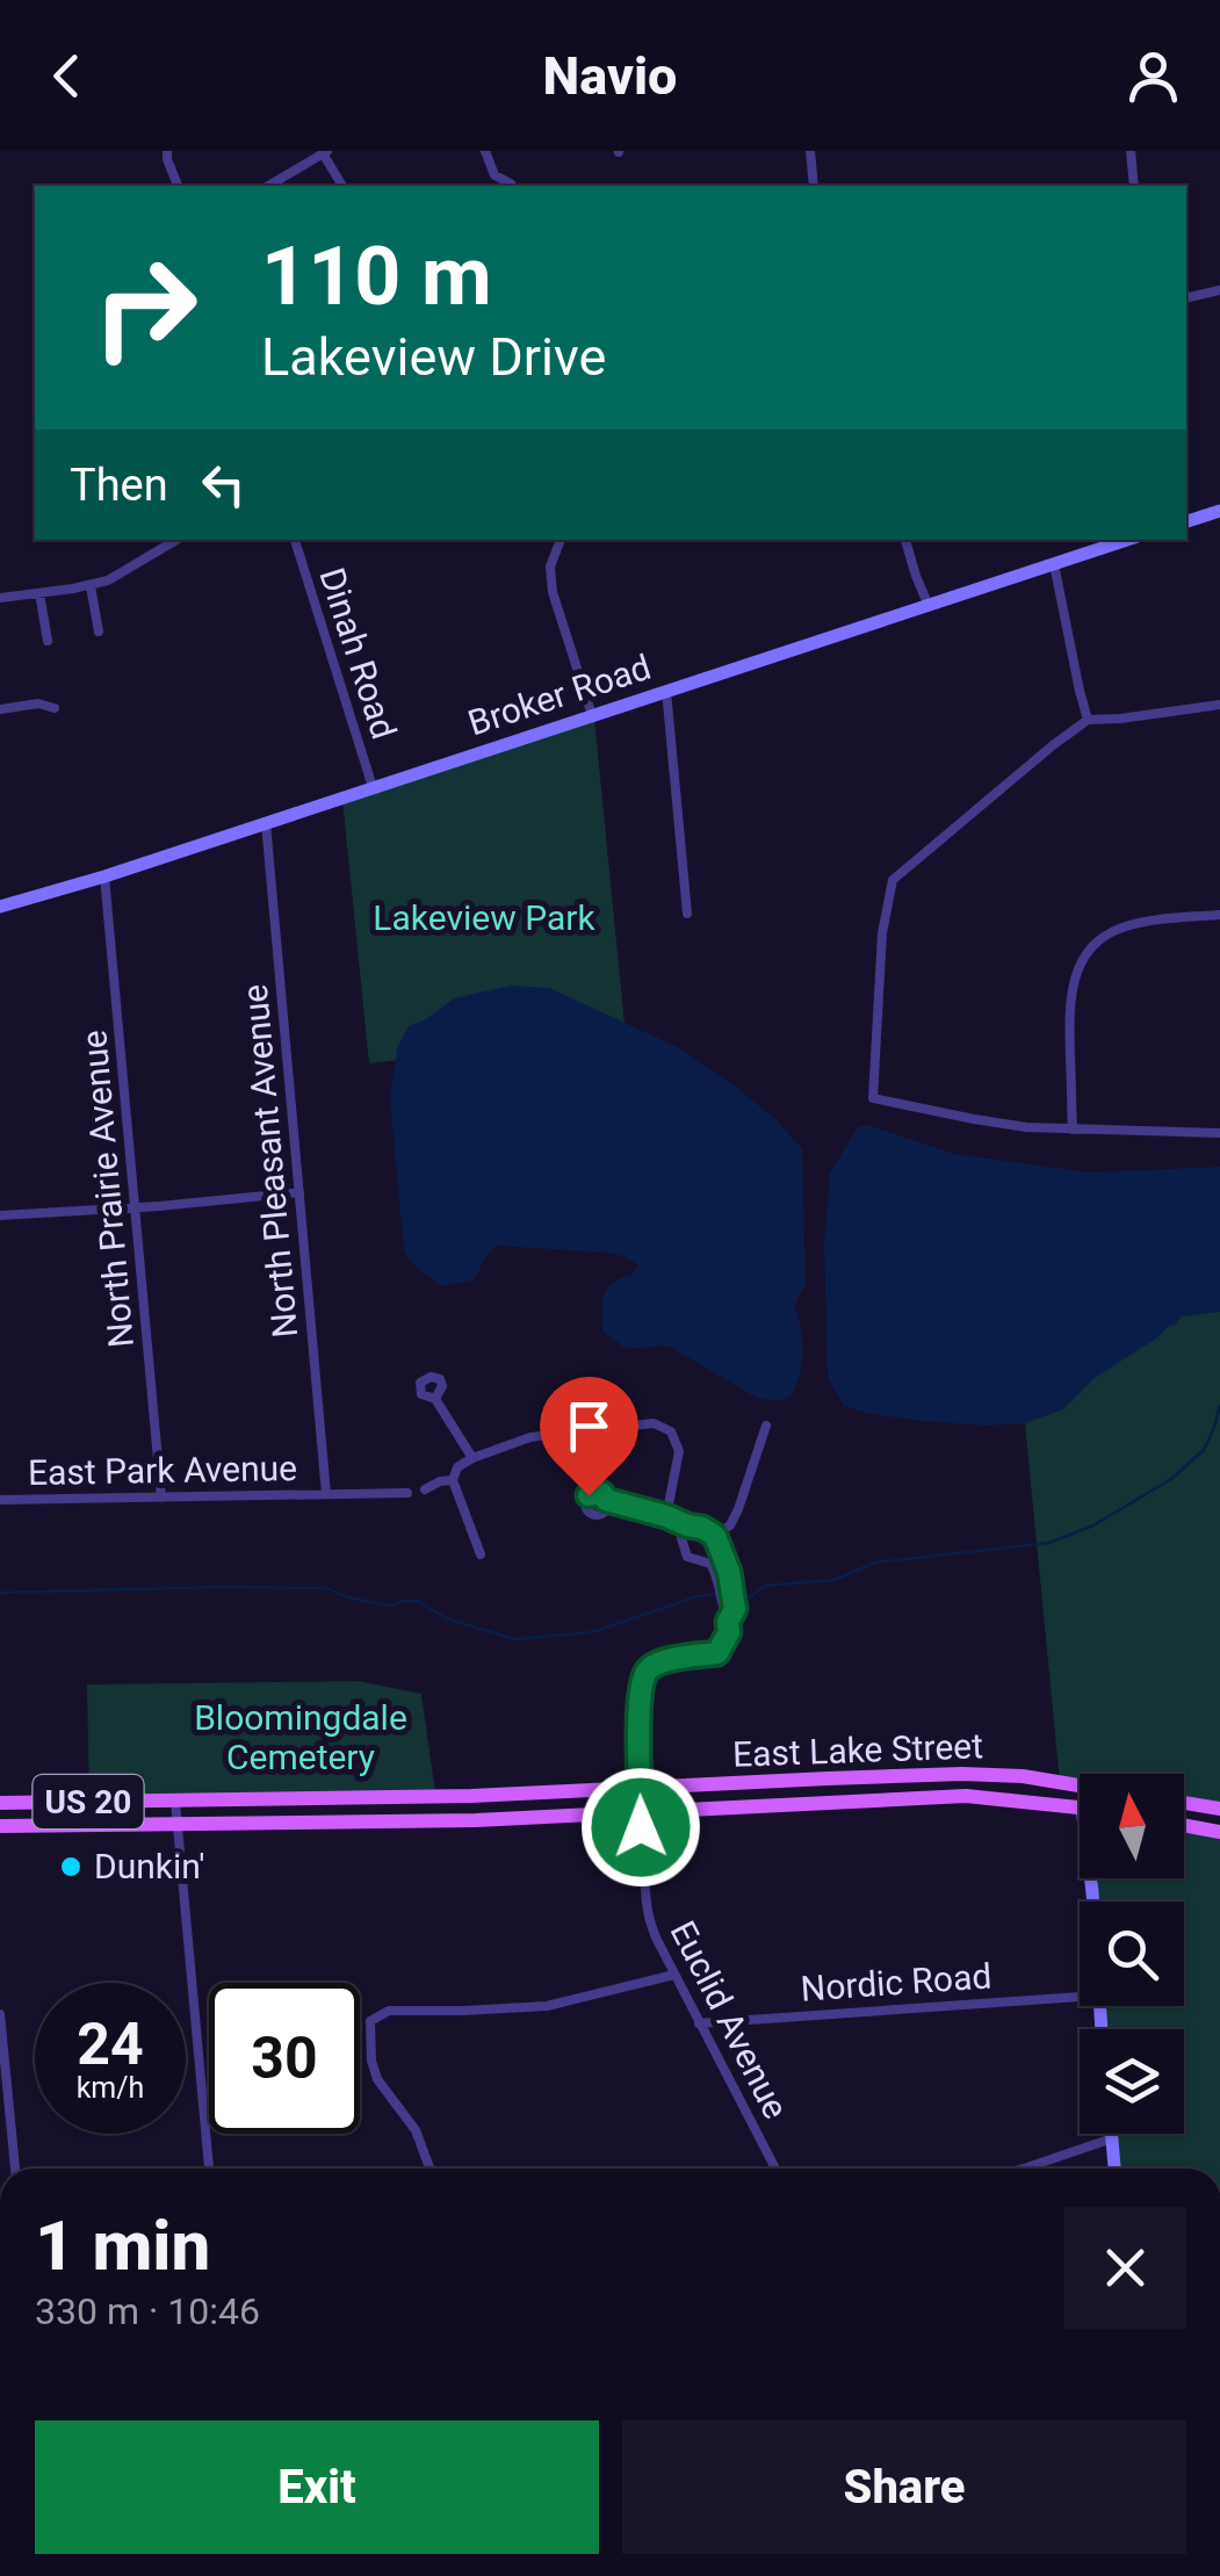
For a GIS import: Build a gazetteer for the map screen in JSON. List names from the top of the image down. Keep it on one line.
{"streets":{"main road":["East Lake Street","US 20"],"street":["Dinah Road","Broker Road","North Pleasant Avenue","North Prairie Avenue","East Park Avenue","Nordic Road","Euclid Avenue"]},"crossings":[["Dinah Road","Broker Road"],["Broker Road","North Pleasant Avenue"],["Broker Road","North Prairie Avenue"],["North Pleasant Avenue","East Park Avenue"],["North Prairie Avenue","East Park Avenue"],["East Lake Street","Euclid Avenue"],["Nordic Road","Euclid Avenue"]],"parks":["Lakeview Park","Bloomingdale Cemetery"],"places":["Dunkin'"],"north":"top","page":{"header":"Navio","turn":["110 m","Lakeview Drive"],"then":"Then","speed":"24 km/h","limit":"30","heading":["1 min","330 m · 10:46"],"buttons":["Exit","Share"]}}
